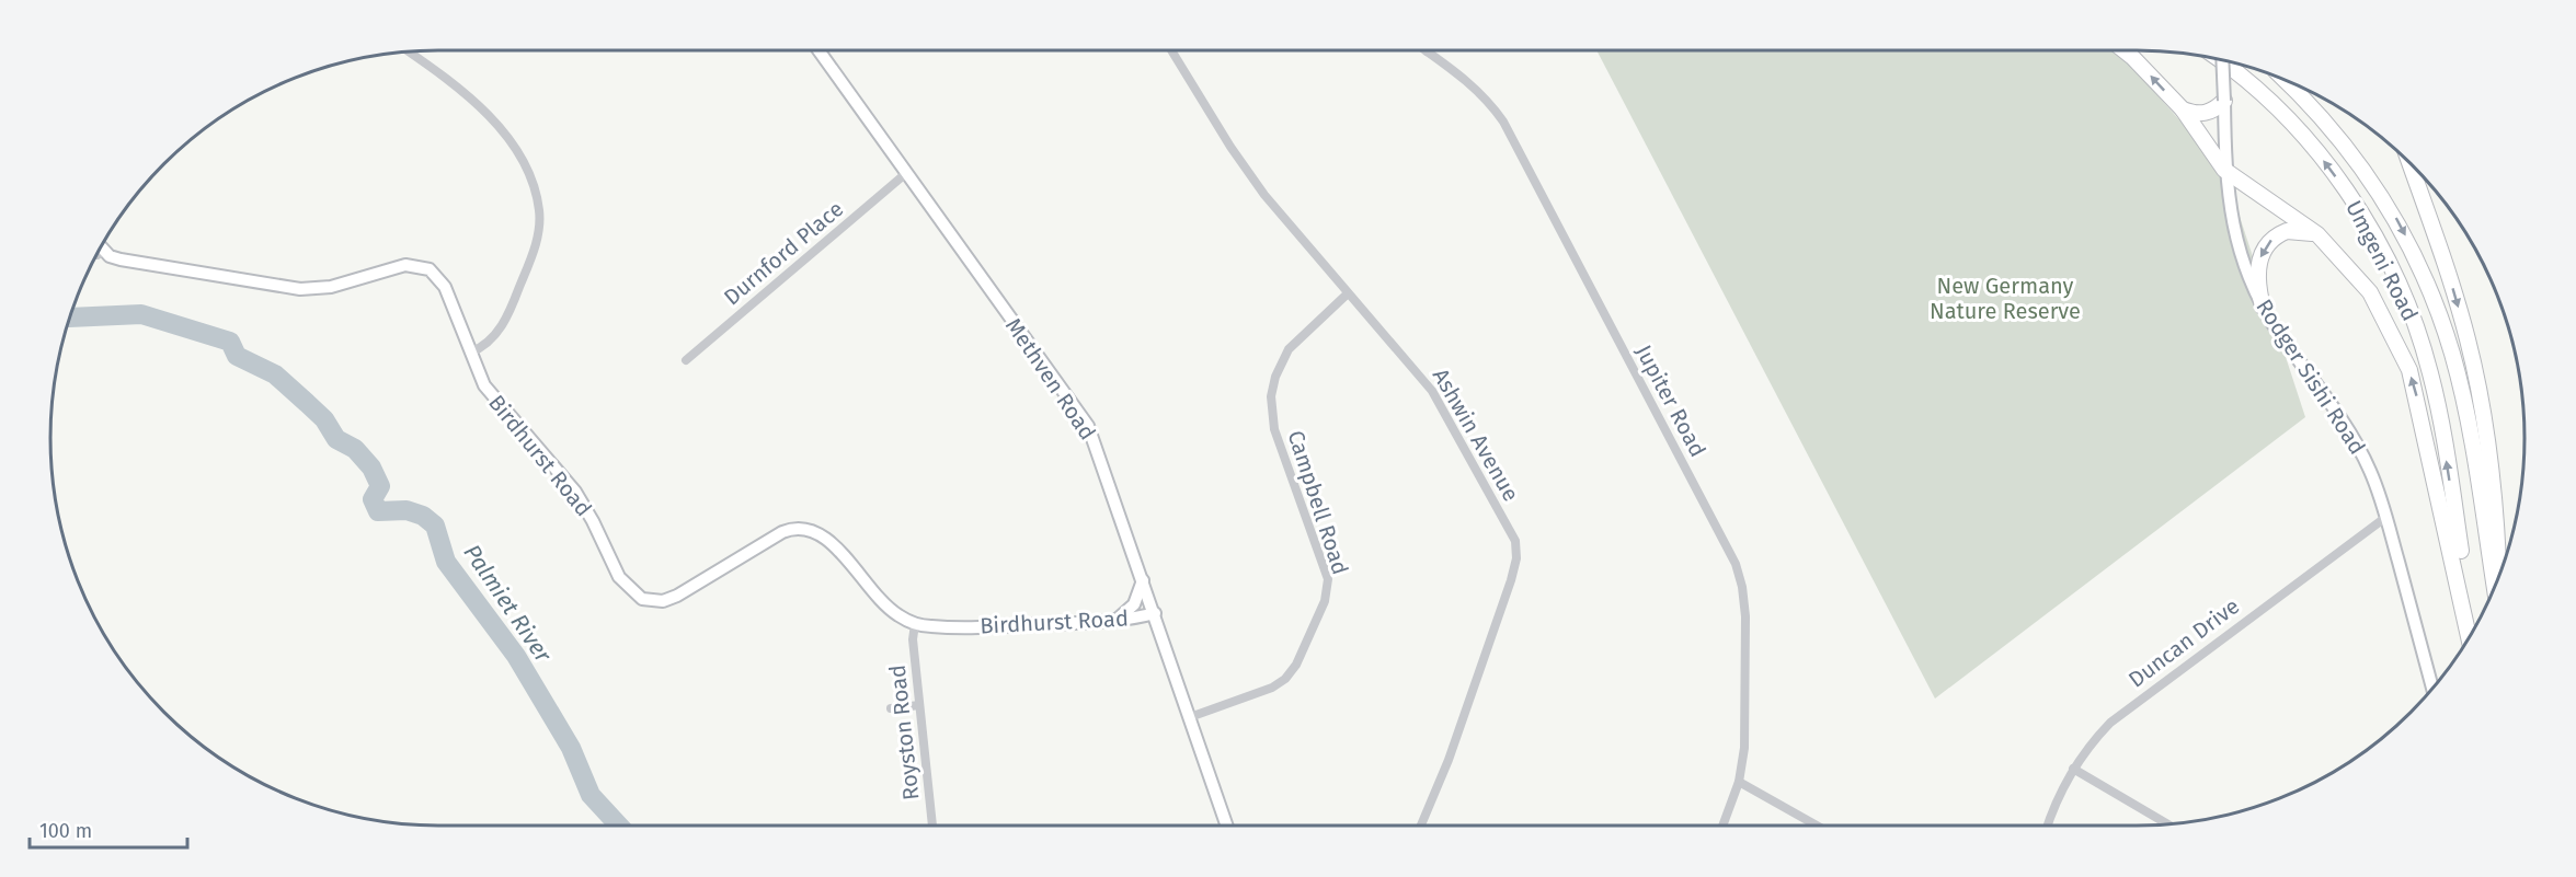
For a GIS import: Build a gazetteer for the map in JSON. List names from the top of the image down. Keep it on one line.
{"streets":{"highway":["Umgeni Road"],"street":["Durnford Place","Rodger Sishi Road","Methven Road","Jupiter Road","Ashwin Avenue","Birdhurst Road","Campbell Road","Duncan Drive","Royston Road"]},"crossings":[["Durnford Place","Methven Road"],["Rodger Sishi Road","Duncan Drive"],["Methven Road","Birdhurst Road"],["Methven Road","Campbell Road"],["Ashwin Avenue","Campbell Road"],["Birdhurst Road","Royston Road"]],"water":["Palmiet River"],"parks":["New Germany Nature Reserve"],"scale_bar":"100 m"}
